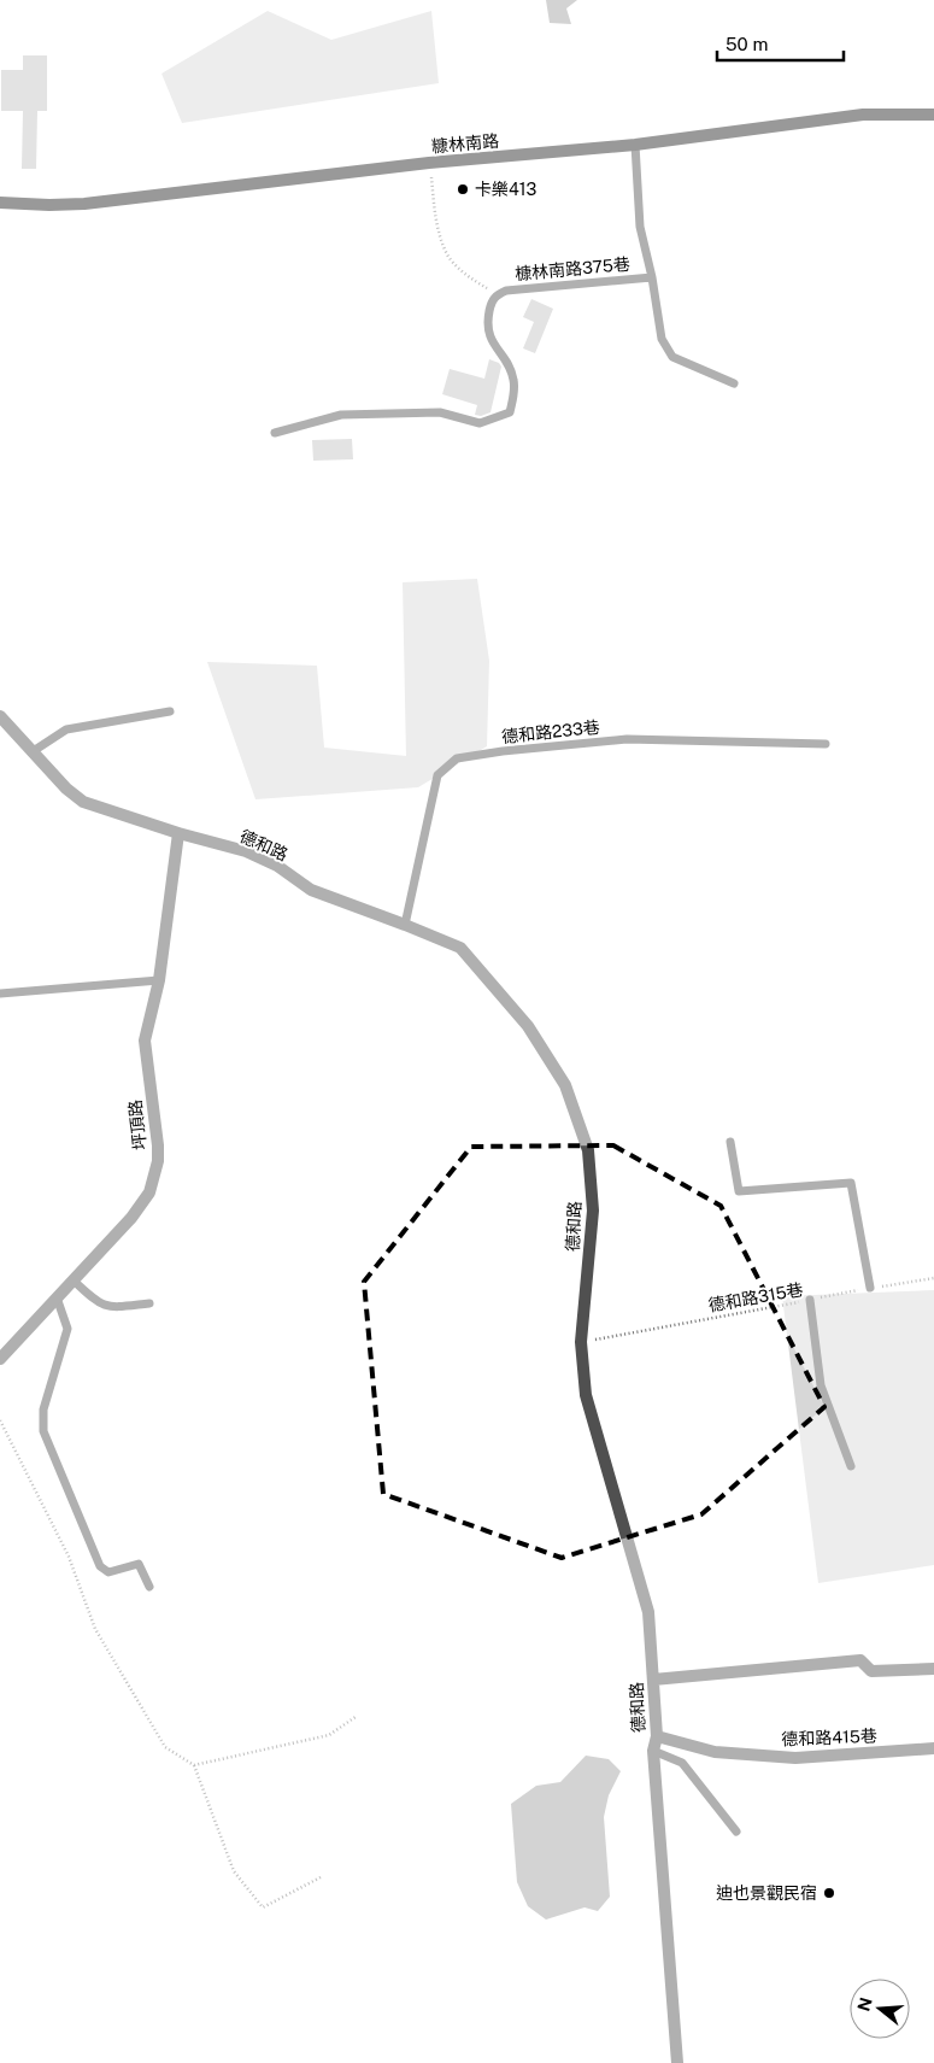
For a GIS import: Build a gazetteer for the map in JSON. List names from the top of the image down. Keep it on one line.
{"streets":{"street":["糠林南路","德和路","坪頂路","德和路415巷"],"lane":["槺林南路375巷","德和路233巷"],"path":["德和路315巷"]},"crossings":[["糠林南路","槺林南路375巷"],["德和路233巷","德和路"],["德和路","坪頂路"],["德和路","德和路315巷"],["德和路","德和路415巷"]],"places":["卡樂413","迪也景觀民宿"],"scale_bar":"50 m","north":"left"}
